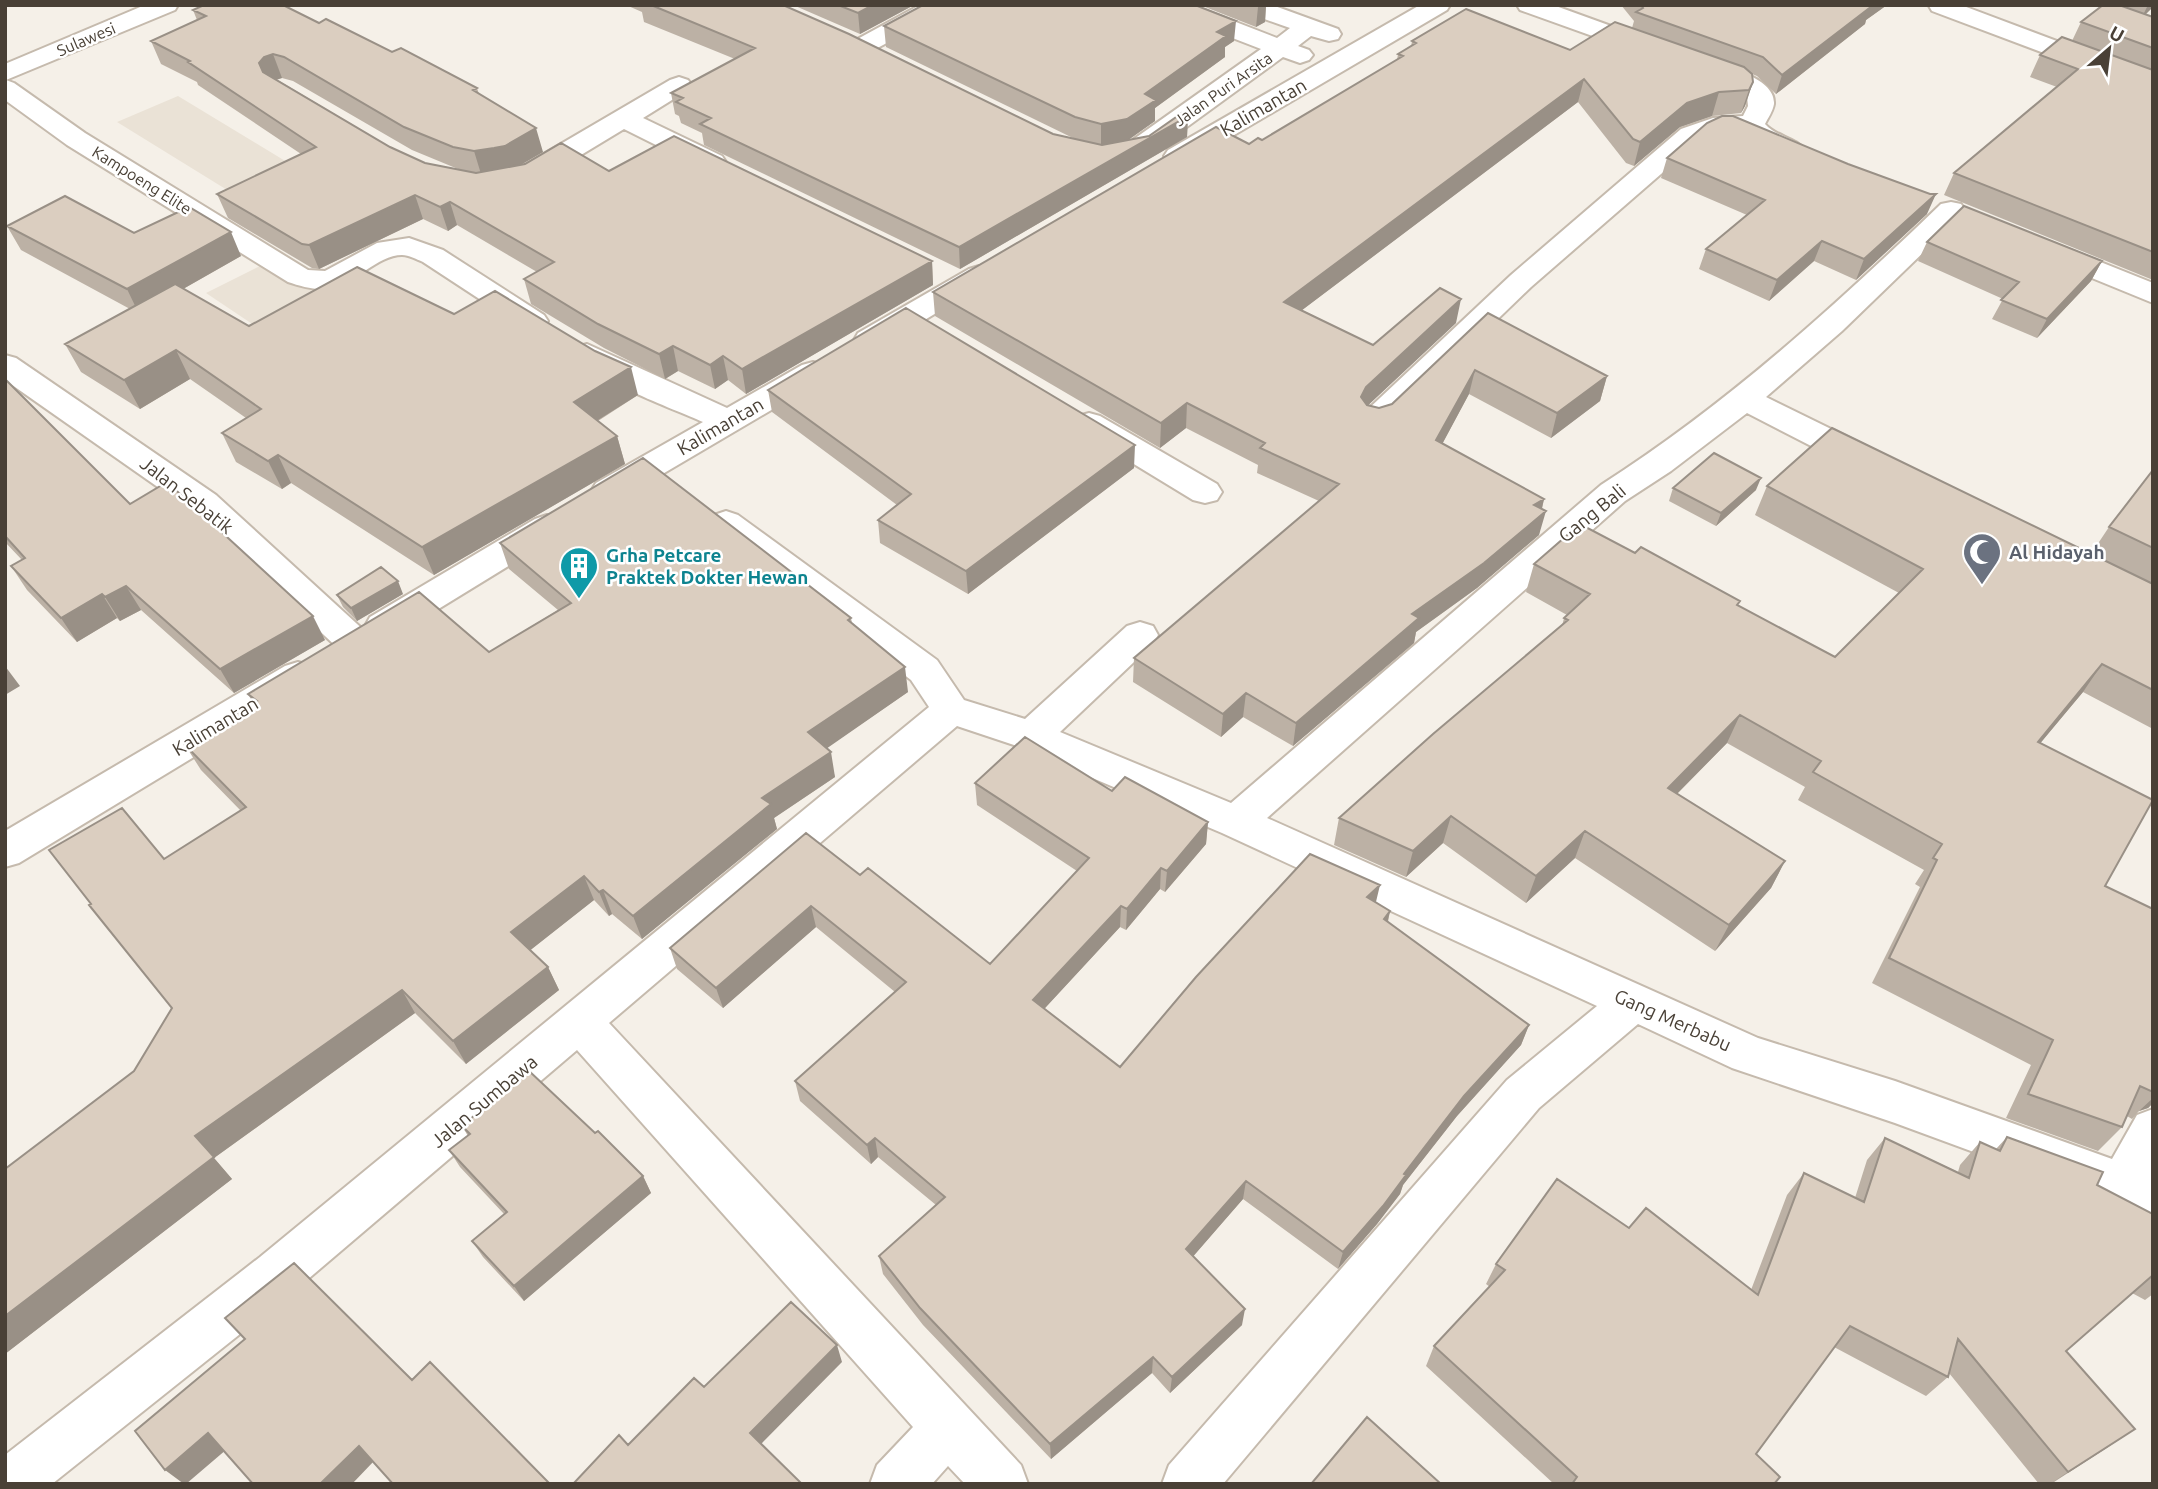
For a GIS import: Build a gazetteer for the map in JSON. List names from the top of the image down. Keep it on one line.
{"streets":{"street":["Sulawesi","Jalan Puri Arsita","Kalimantan","Kampoeng Elite","Jalan Sebatik","Gang Bali","Gang Merbabu","Jalan Sumbawa"]},"crossings":[["Jalan Puri Arsita","Kalimantan"],["Kalimantan","Kampoeng Elite"],["Kalimantan","Jalan Sebatik"],["Gang Bali","Gang Merbabu"],["Gang Merbabu","Jalan Sumbawa"]],"places":{"mosque":["Al Hidayah"],"building":["Grha Petcare Praktek Dokter Hewan"]},"north":"top right"}
